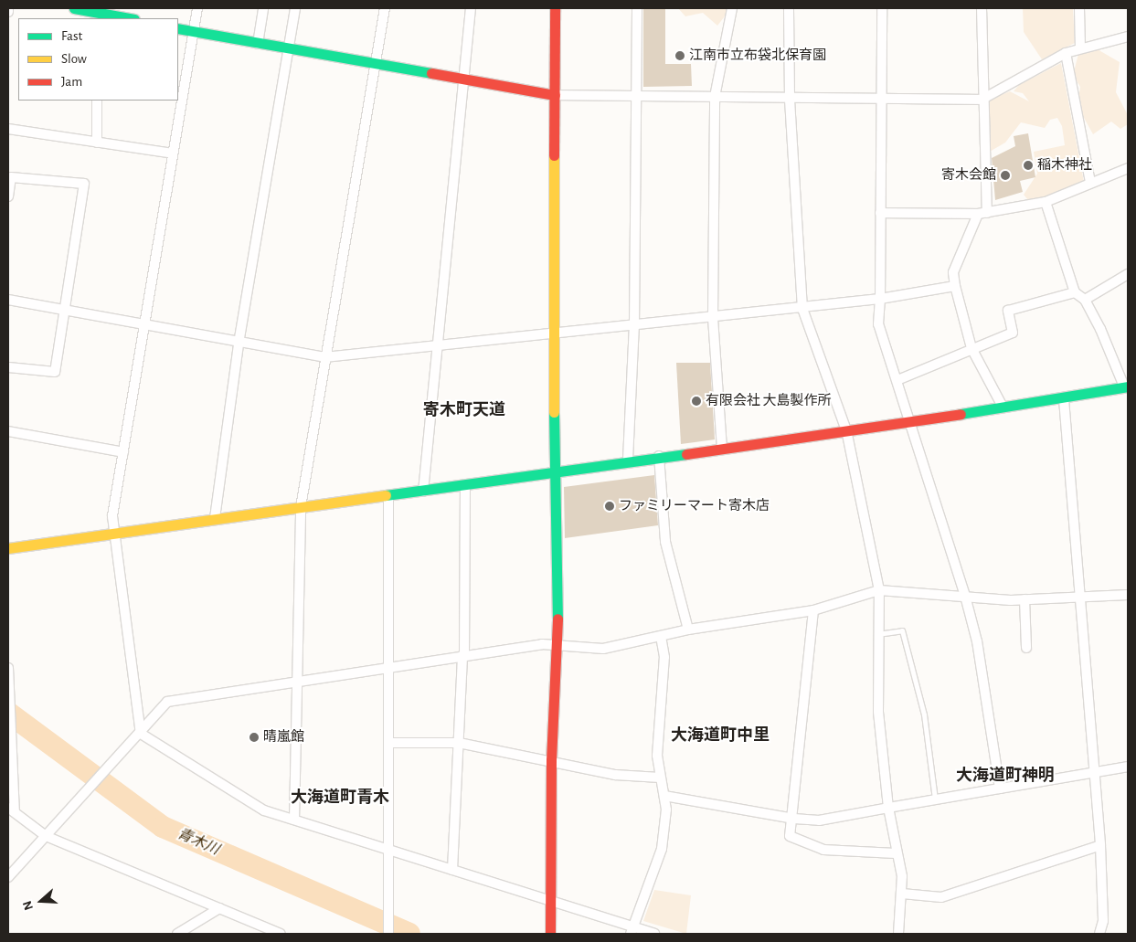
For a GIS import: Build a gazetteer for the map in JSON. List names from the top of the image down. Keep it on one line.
{"districts":["寄木町天道","大海道町中里","大海道町神明","大海道町青木"],"water":["青木川"],"places":["江南市立布袋北保育園","稲木神社","寄木会館","有限会社 大島製作所","ファミリーマート寄木店","晴嵐館"],"legend":["Fast","Slow","Jam"],"north":"left"}
